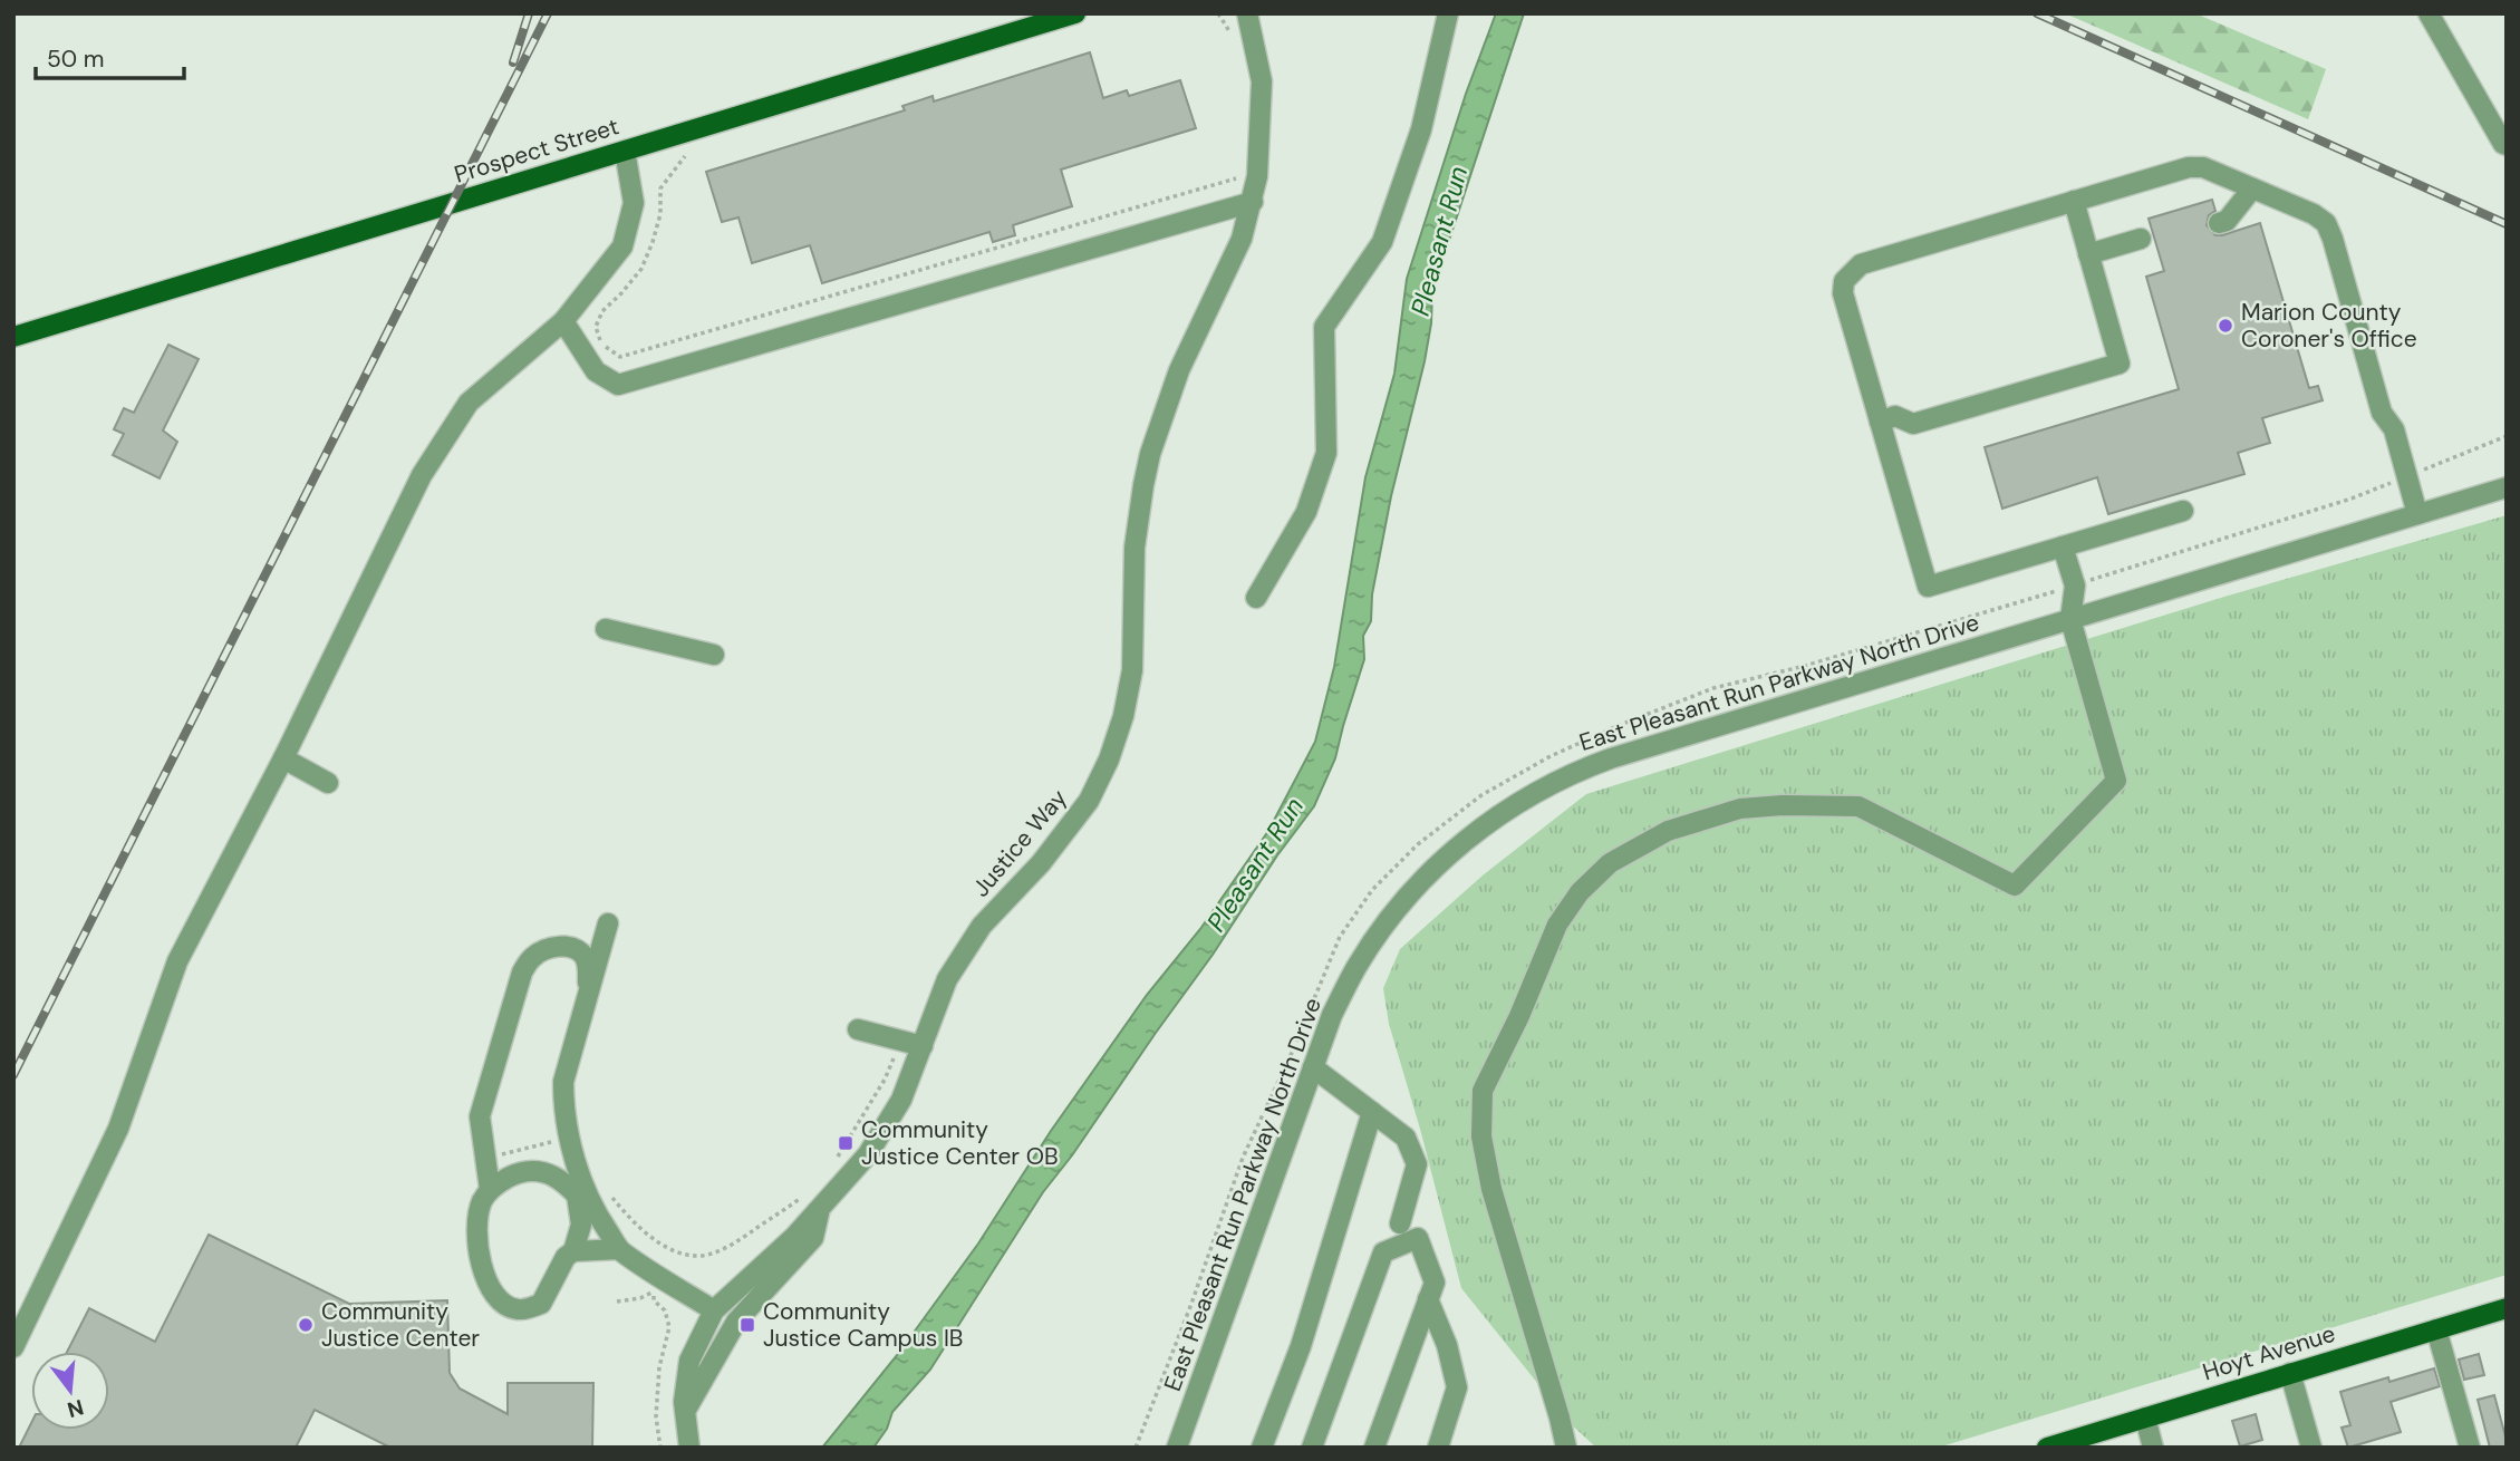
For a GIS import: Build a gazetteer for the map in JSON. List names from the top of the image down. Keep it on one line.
{"streets":{"main road":["Prospect Street","Hoyt Avenue"],"street":["East Pleasant Run Parkway North Drive","Justice Way"]},"water":["Pleasant Run"],"places":{"other":["Marion County Coroner's Office","Community Justice Center"],"transit":["Community Justice Center OB","Community Justice Campus IB"]},"scale_bar":"50 m","north":"bottom"}
